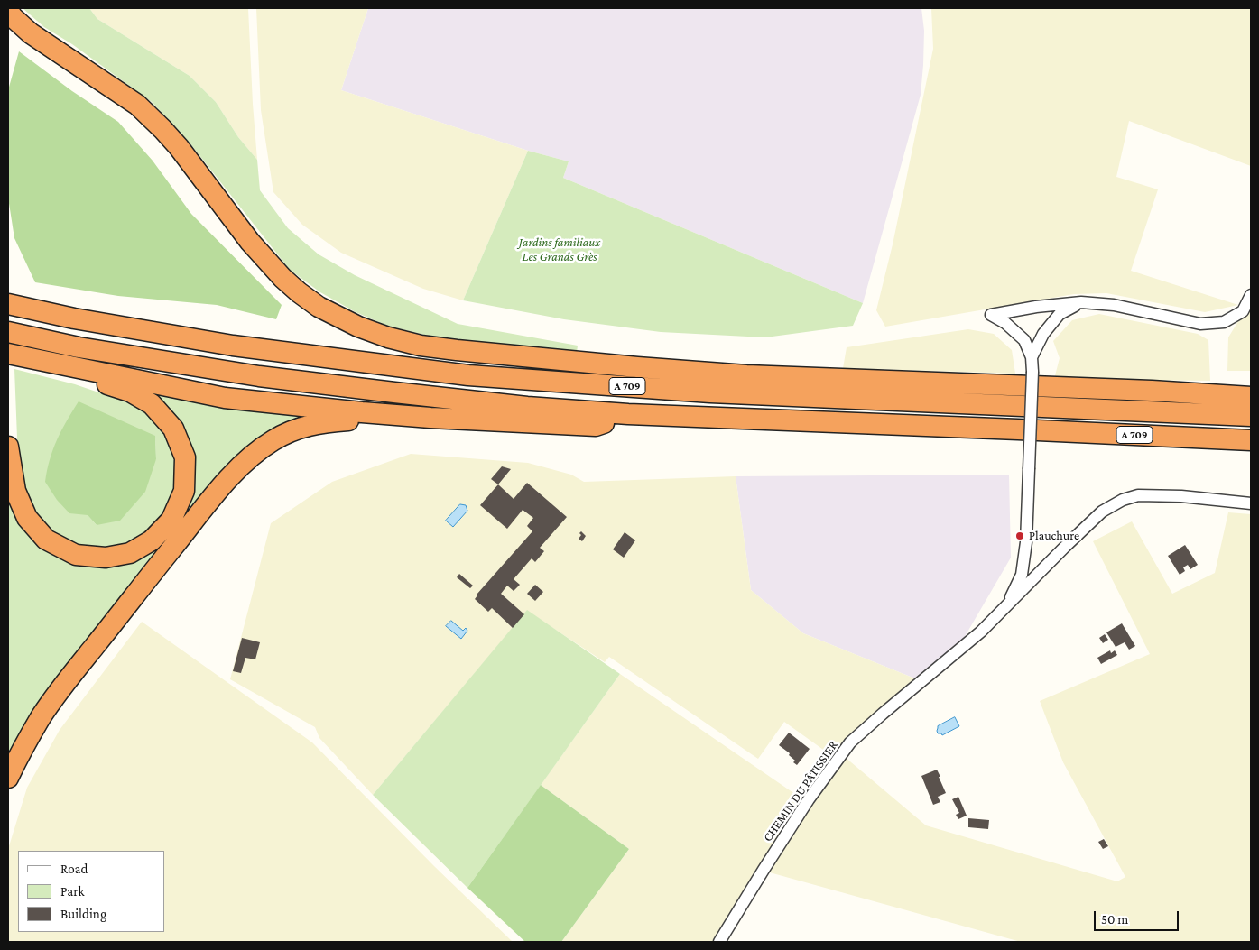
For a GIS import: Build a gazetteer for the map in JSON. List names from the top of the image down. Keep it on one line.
{"streets":{"highway":["A 709"],"street":["CHEMIN DU PÂTISSIER"]},"parks":["Jardins familiaux Les Grands Grès"],"places":["Plauchure"],"legend":["Road","Park","Building"],"scale_bar":"50 m"}
